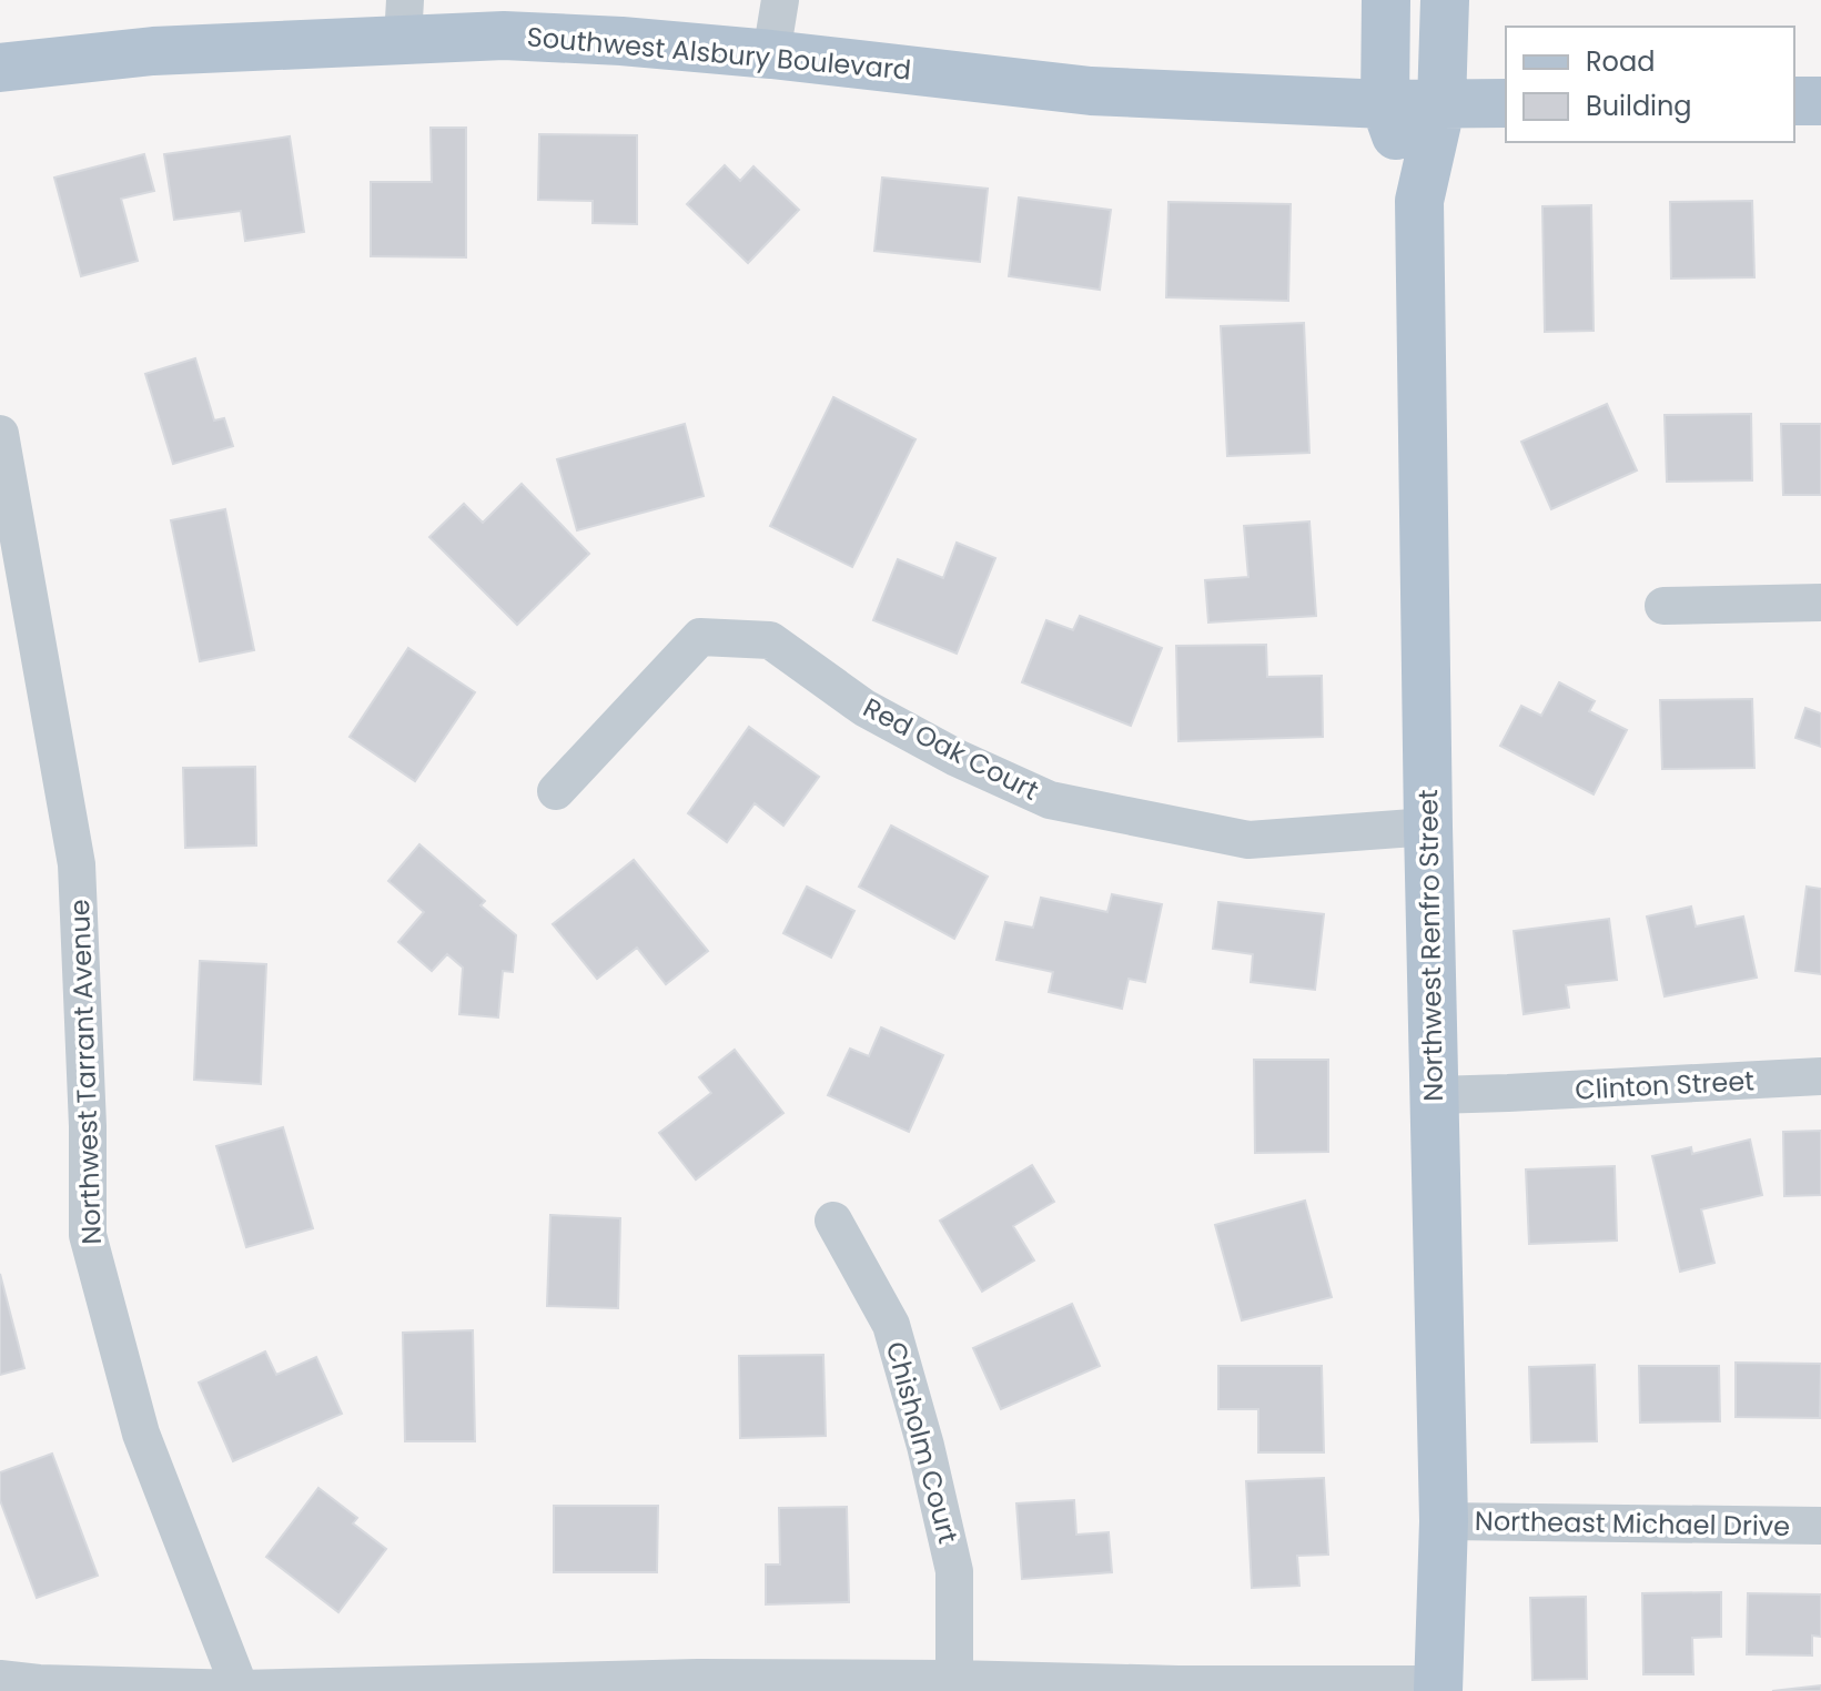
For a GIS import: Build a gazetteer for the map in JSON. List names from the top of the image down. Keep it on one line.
{"streets":{"main road":["Southwest Alsbury Boulevard","Northwest Renfro Street"],"street":["Red Oak Court","Northwest Tarrant Avenue","Clinton Street","Chisholm Court","Northeast Michael Drive"]},"crossings":[["Southwest Alsbury Boulevard","Northwest Renfro Street"],["Red Oak Court","Northwest Renfro Street"],["Northwest Renfro Street","Clinton Street"],["Northwest Renfro Street","Northeast Michael Drive"]],"legend":["Road","Building"]}
